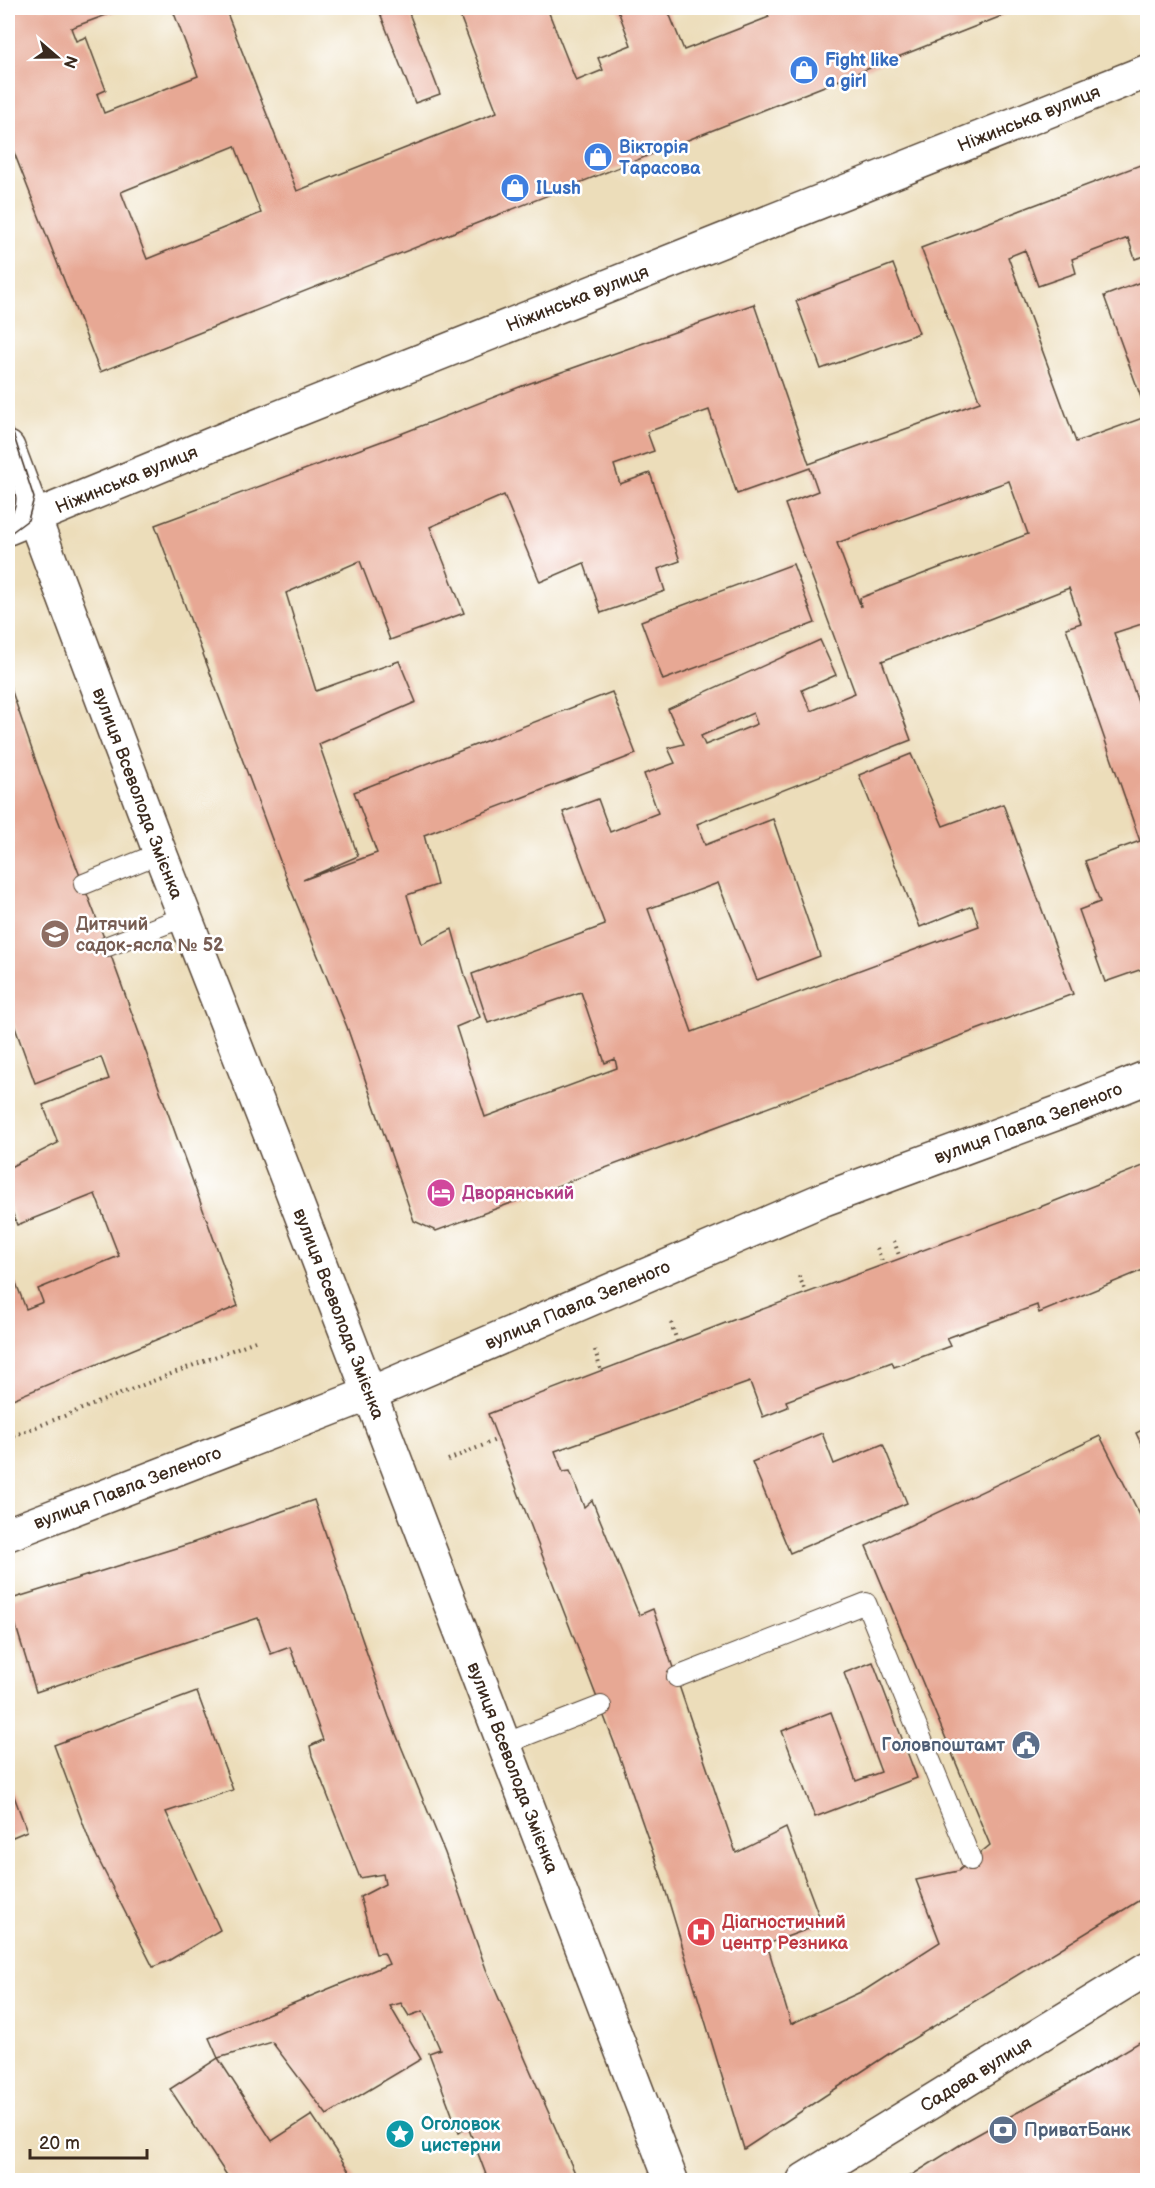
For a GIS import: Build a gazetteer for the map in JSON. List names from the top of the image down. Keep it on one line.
{"streets":{"street":["Ніжинська вулиця","вулиця Всеволода Змієнка","вулиця Павла Зеленого","Садова вулиця"]},"crossings":[["Ніжинська вулиця","вулиця Всеволода Змієнка"],["вулиця Всеволода Змієнка","вулиця Павла Зеленого"]],"places":{"shop":["Fight like a girl","Вікторія Тарасова","ILush"],"school or university":["Дитячий садок-ясла № 52"],"hotel":["Дворянський"],"public building":["Головпоштамт"],"hospital":["Діагностичний центр Резника"],"bank":["ПриватБанк"],"place":["Оголовок цистерни"]},"scale_bar":"20 m","north":"right"}
